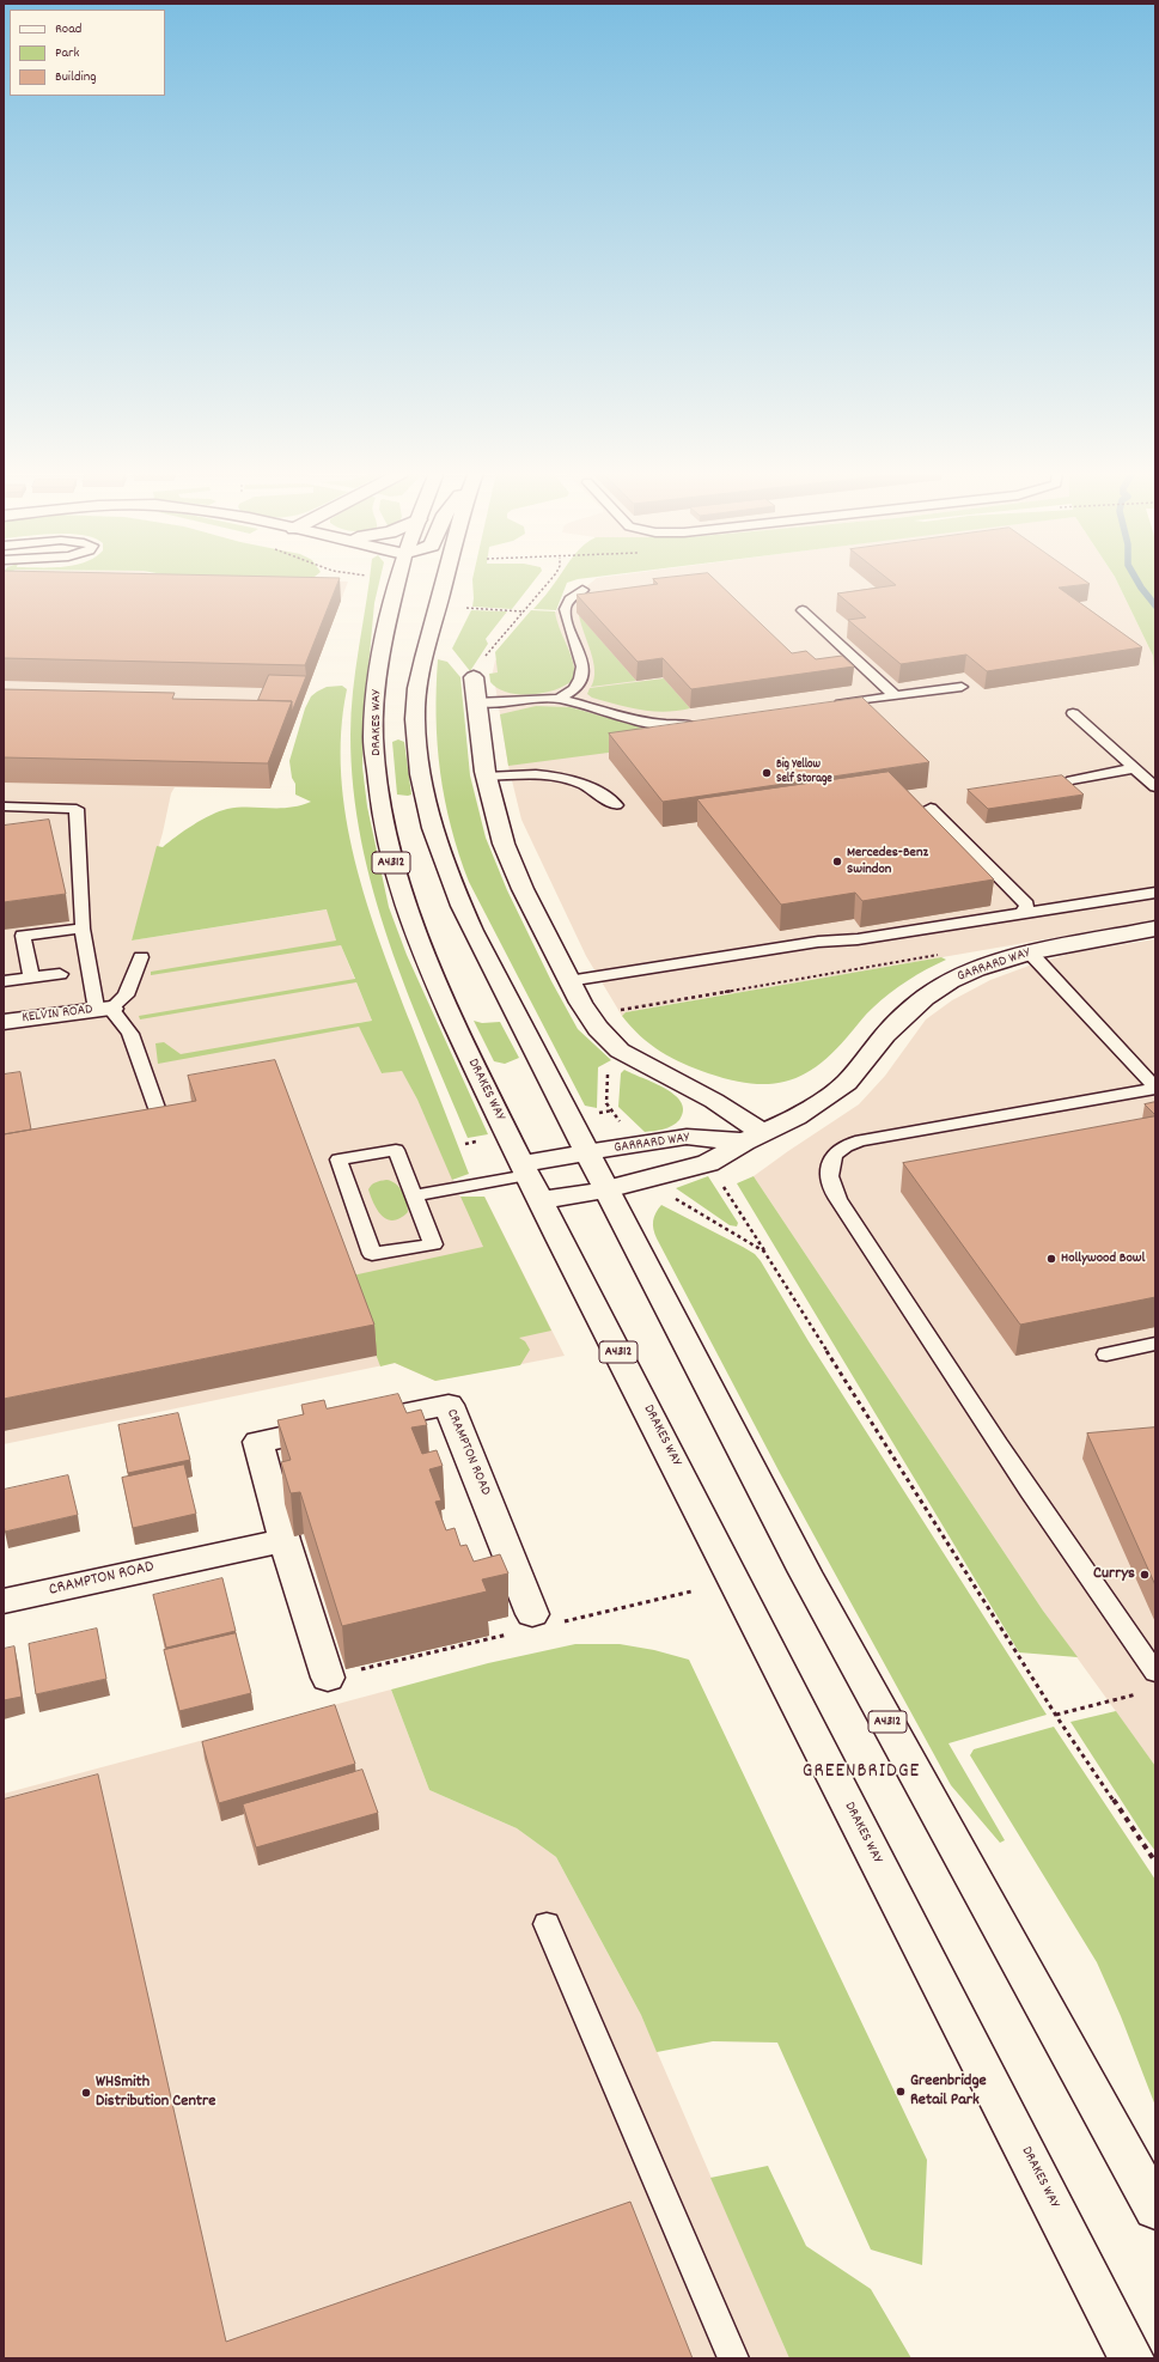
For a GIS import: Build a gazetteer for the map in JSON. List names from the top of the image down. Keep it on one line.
{"streets":{"main road":["DRAKES WAY","A4312","GARRARD WAY","KELVIN ROAD","CRAMPTON ROAD"]},"crossings":[["DRAKES WAY","GARRARD WAY"],["A4312","GARRARD WAY"]],"districts":["GREENBRIDGE"],"places":["Big Yellow Self Storage","Mercedes-Benz Swindon","Hollywood Bowl","Currys","Greenbridge Retail Park","WHSmith Distribution Centre"],"legend":["Road","Park","Building"]}
